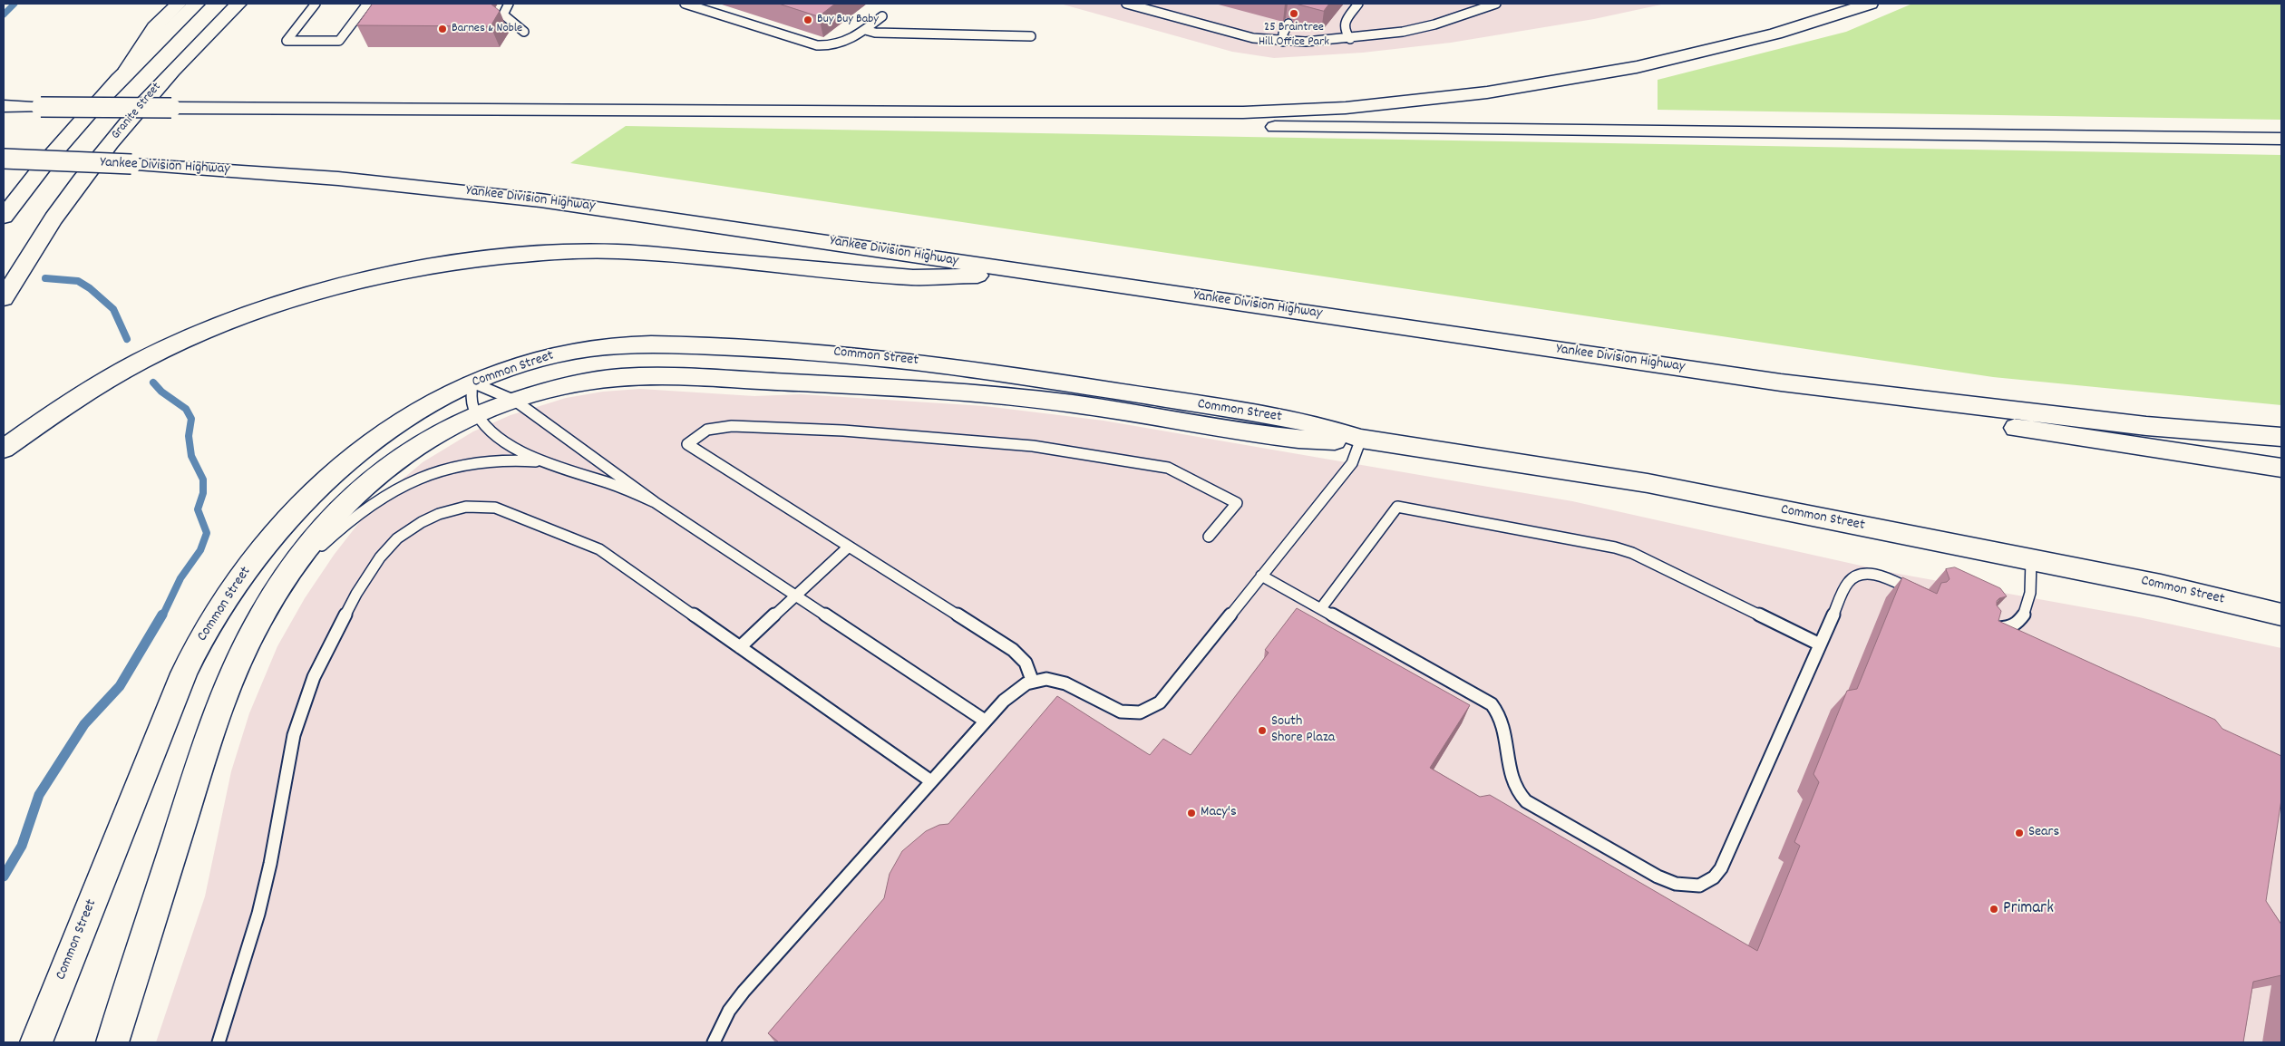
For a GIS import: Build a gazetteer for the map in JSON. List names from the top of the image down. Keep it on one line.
{"streets":{"main road":["Granite Street","Yankee Division Highway","Common Street"]},"places":["25 Braintree Hill Office Park","Buy Buy Baby","Barnes & Noble","South Shore Plaza","Macy's","Sears","Primark"]}
